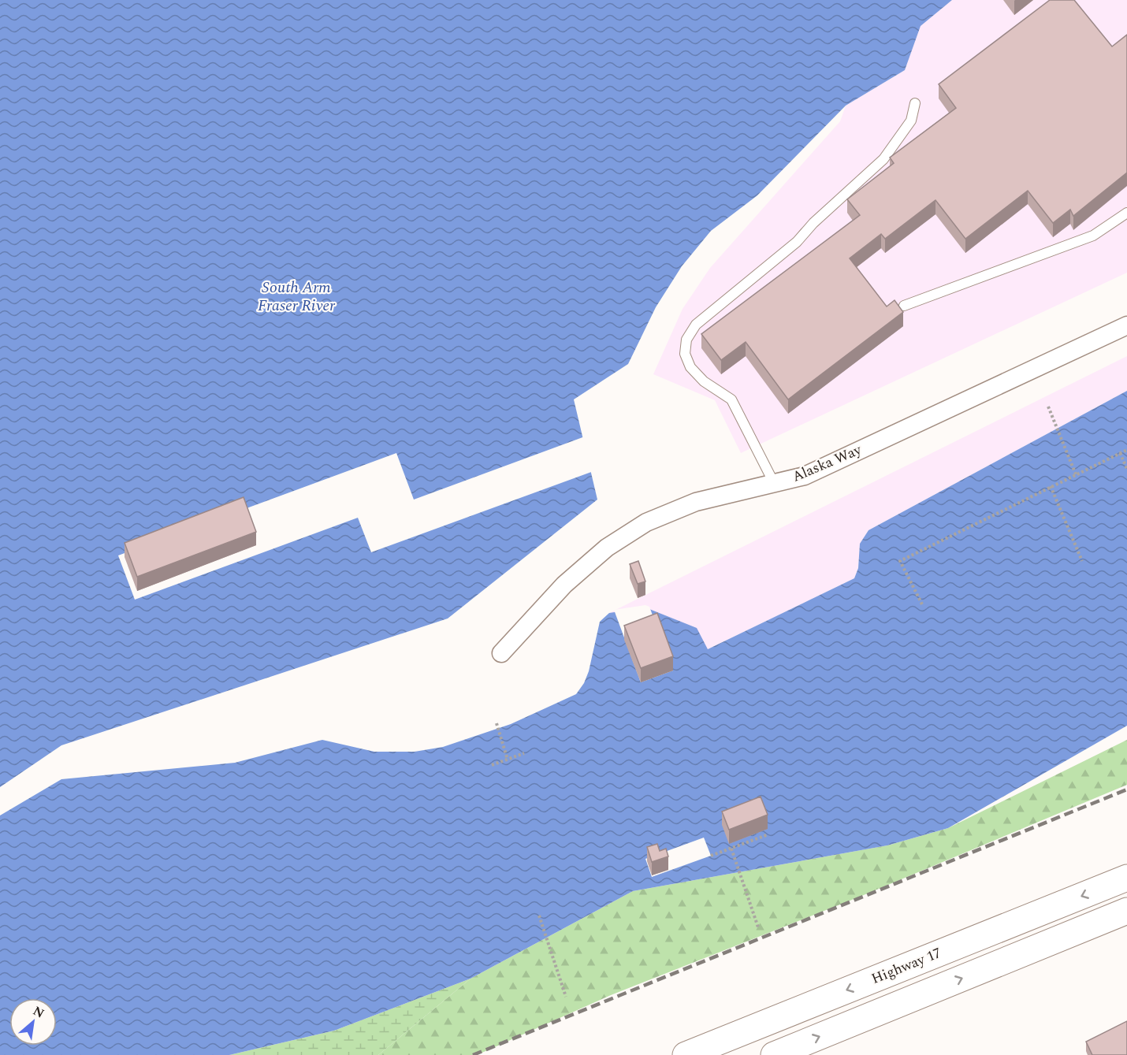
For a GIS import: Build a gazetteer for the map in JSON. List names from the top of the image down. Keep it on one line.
{"streets":{"highway":["Highway 17"],"street":["Alaska Way"]},"water":["South Arm Fraser River"],"north":"top right"}
